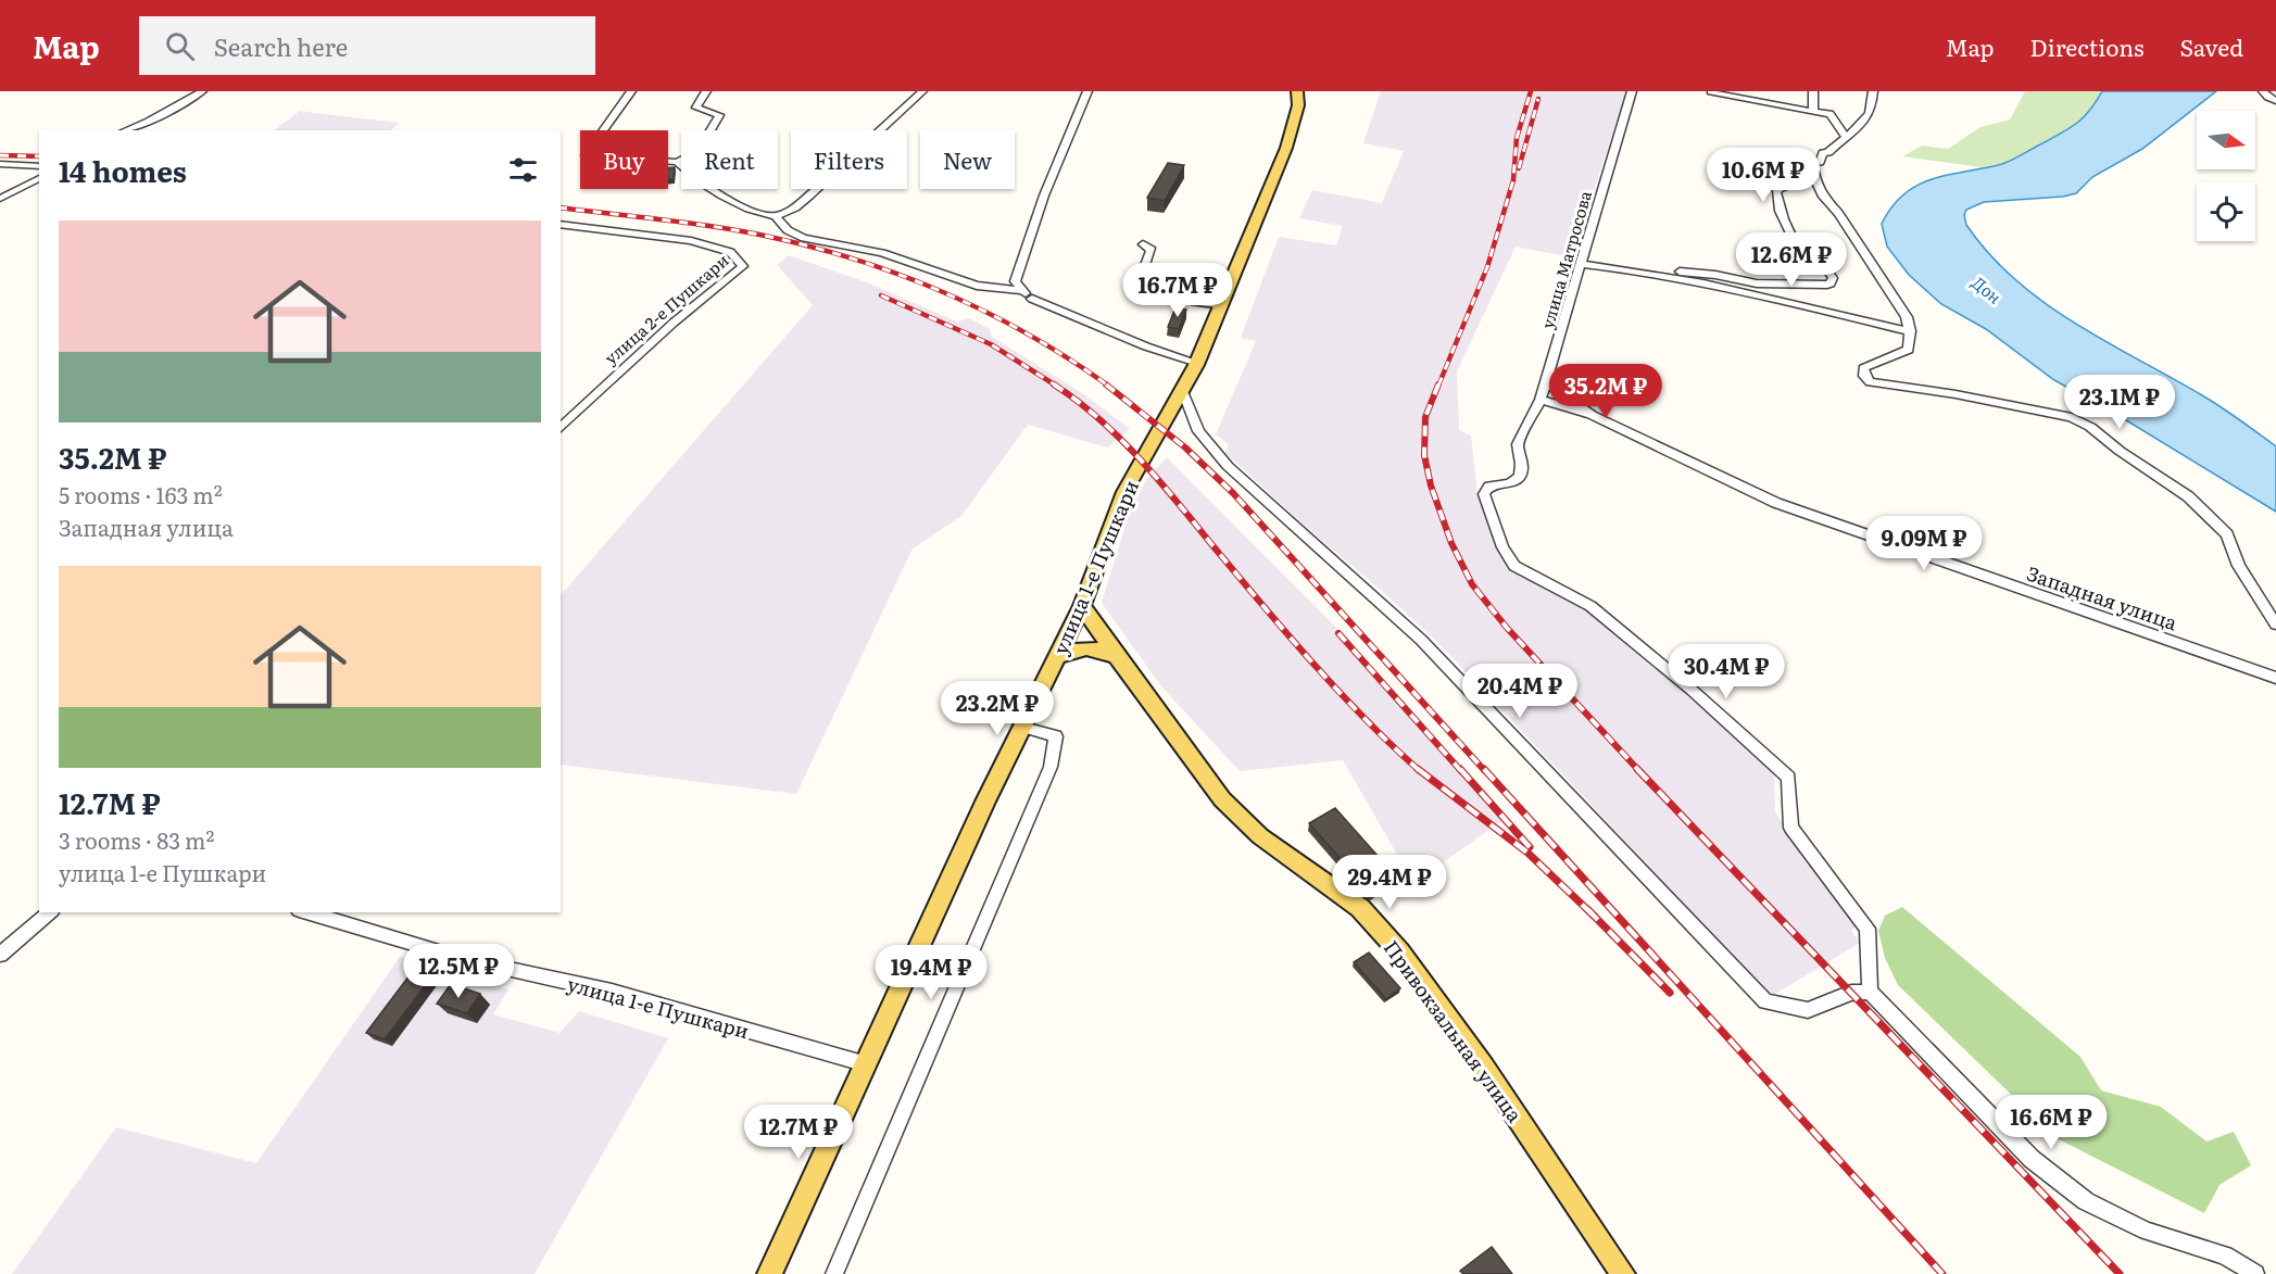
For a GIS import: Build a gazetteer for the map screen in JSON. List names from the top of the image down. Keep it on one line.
{"streets":{"main road":["улица 1-е Пушкари","Привокзальная улица"],"street":["улица Матросова","улица 2-е Пушкари","Западная улица"]},"crossings":[["улица 1-е Пушкари","Привокзальная улица"]],"water":["Дон"],"north":"right","page":{"header":"Map","search":"Search here","nav":["Map","Directions","Saved"],"chip":["Buy","Rent","Filters","New"],"heading":"14 homes","price":["10.6M ₽","12.6M ₽","16.7M ₽","35.2M ₽","23.1M ₽","9.09M ₽","30.4M ₽","20.4M ₽","23.2M ₽","29.4M ₽","12.5M ₽","19.4M ₽","16.6M ₽","12.7M ₽"],"list":[{"name":"35.2M ₽","note":"5 rooms · 163 m² · Западная улица"},{"name":"12.7M ₽","note":"3 rooms · 83 m² · улица 1-е Пушкари"}]}}
